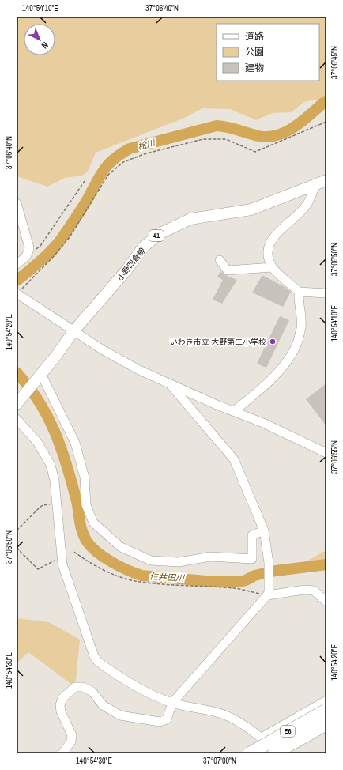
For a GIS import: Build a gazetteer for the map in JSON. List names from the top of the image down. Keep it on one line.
{"streets":{"highway":["E6"],"main road":["41","小野四倉線"]},"water":["桧川","仁井田川"],"places":["いわき市立 大野第二小学校"],"legend":["道路","公園","建物"],"north":"bottom right","coordinates":["140°54'10\"E","37°06'40\"N","37°06'45\"N","37°06'50\"N","140°54'20\"E","37°06'55\"N","140°54'30\"E","37°07'00\"N"]}
